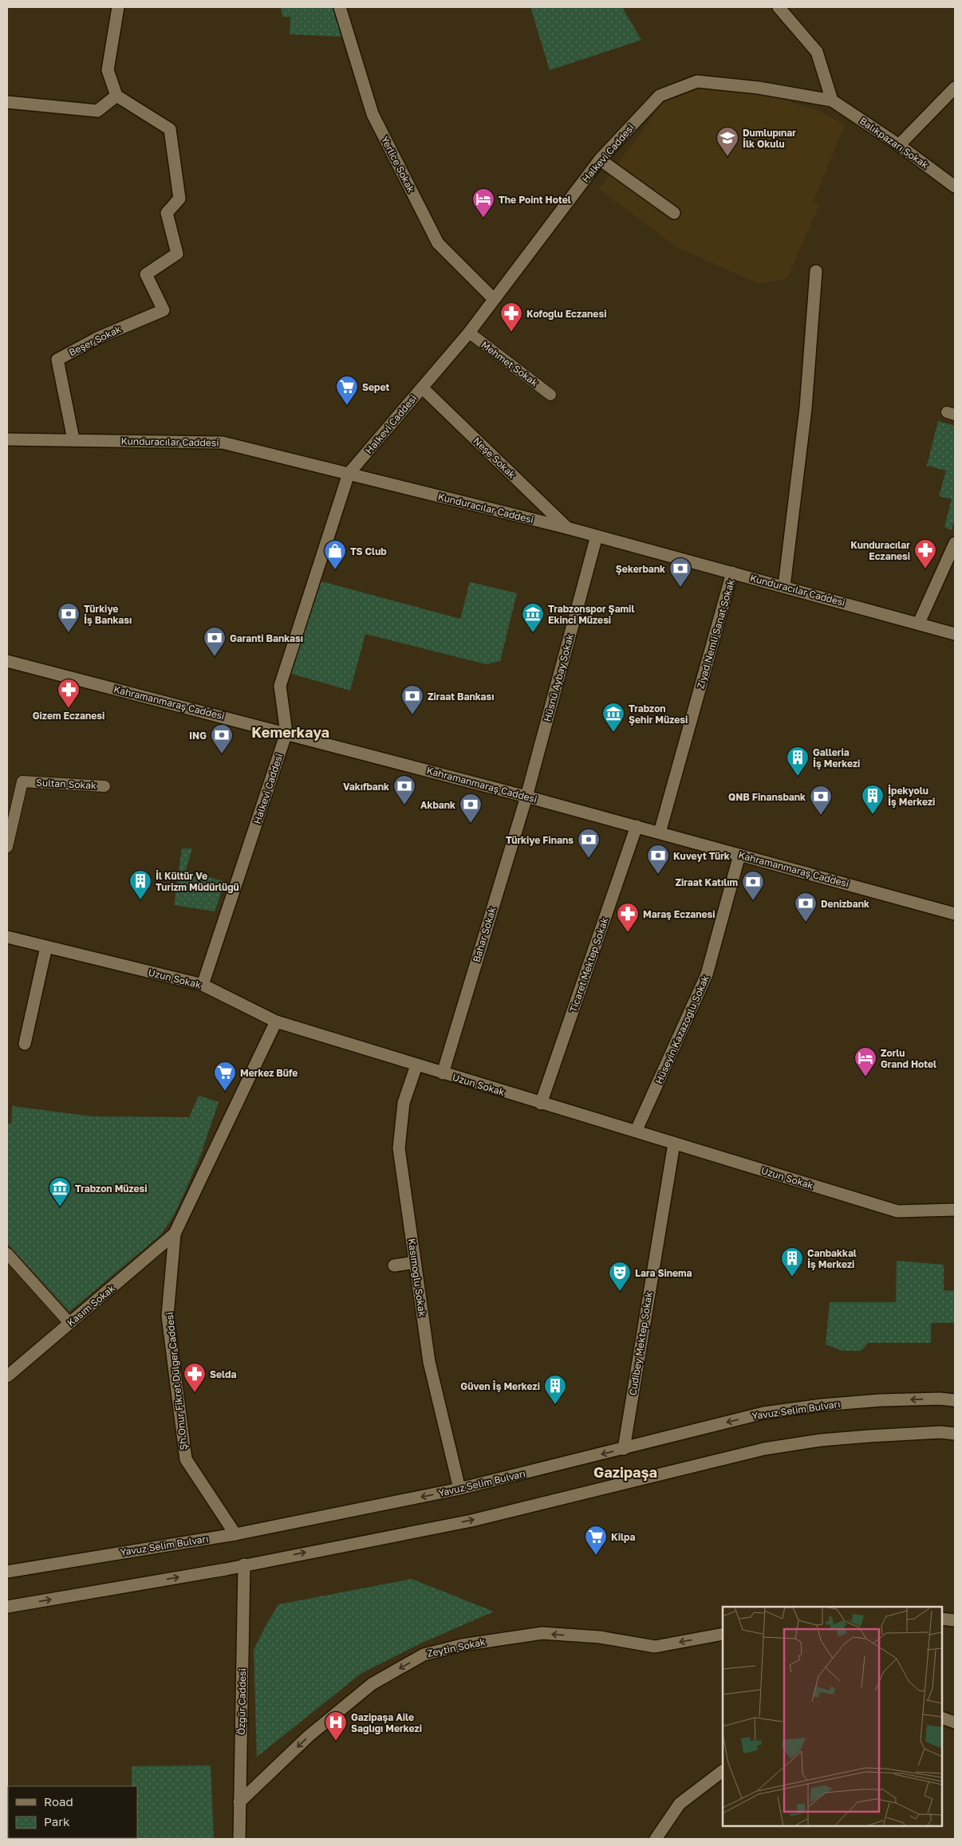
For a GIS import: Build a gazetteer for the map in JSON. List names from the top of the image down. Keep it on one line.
{"streets":{"street":["Balıkpazarı Sokak","Halkevi Caddesi","Yerlice Sokak","Beşer Sokak","Kunduracılar Caddesi","Neşe Sokak","Ziyad Nemli Sanat Sokak","Hüsnü Aybay Sokak","Kahramanmaraş Caddesi","Bahar Sokak","Ticaret Mektep Sokak","Uzun Sokak","Hüseyin Kazazoğlu Sokak","Kasımoğlu Sokak","Kasım Sokak","Cudibey Mektep Sokak","Şh.Onur Fikret Dülger Caddesi","Yavuz Selim Bulvarı","Zeytin Sokak","Özgür Caddesi"],"lane":["Mehmet Sokak","Sultan Sokak"]},"crossings":[["Balıkpazarı Sokak","Halkevi Caddesi"],["Halkevi Caddesi","Yerlice Sokak"],["Halkevi Caddesi","Mehmet Sokak"],["Halkevi Caddesi","Kunduracılar Caddesi"],["Halkevi Caddesi","Neşe Sokak"],["Halkevi Caddesi","Kahramanmaraş Caddesi"],["Halkevi Caddesi","Uzun Sokak"],["Beşer Sokak","Kunduracılar Caddesi"],["Kunduracılar Caddesi","Neşe Sokak"],["Kunduracılar Caddesi","Ziyad Nemli Sanat Sokak"],["Kunduracılar Caddesi","Hüsnü Aybay Sokak"],["Ziyad Nemli Sanat Sokak","Kahramanmaraş Caddesi"],["Hüsnü Aybay Sokak","Kahramanmaraş Caddesi"],["Hüsnü Aybay Sokak","Bahar Sokak"],["Kahramanmaraş Caddesi","Bahar Sokak"],["Kahramanmaraş Caddesi","Ticaret Mektep Sokak"],["Kahramanmaraş Caddesi","Hüseyin Kazazoğlu Sokak"],["Bahar Sokak","Uzun Sokak"],["Ticaret Mektep Sokak","Uzun Sokak"],["Uzun Sokak","Hüseyin Kazazoğlu Sokak"],["Uzun Sokak","Kasımoğlu Sokak"],["Uzun Sokak","Cudibey Mektep Sokak"],["Uzun Sokak","Şh.Onur Fikret Dülger Caddesi"],["Kasımoğlu Sokak","Yavuz Selim Bulvarı"],["Kasım Sokak","Şh.Onur Fikret Dülger Caddesi"],["Cudibey Mektep Sokak","Yavuz Selim Bulvarı"],["Şh.Onur Fikret Dülger Caddesi","Yavuz Selim Bulvarı"],["Zeytin Sokak","Özgür Caddesi"]],"one_way":["Zeytin Sokak"],"districts":["Kemerkaya","Gazipaşa"],"places":{"school or university":["Dumlupınar İlk Okulu"],"hotel":["The Point Hotel","Zorlu Grand Hotel"],"pharmacy":["Kofoğlu Eczanesi","Kunduracılar Eczanesi","Gizem Eczanesi","Maraş Eczanesi","Selda"],"supermarket":["Sepet","Merkez Büfe","Kilpa"],"shop":["TS Club"],"bank":["Şekerbank","Türkiye İş Bankası","Garanti Bankası","Ziraat Bankası","ING","Vakıfbank","QNB Finansbank","Akbank","Türkiye Finans","Kuveyt Türk","Ziraat Katılım","Denizbank"],"museum":["Trabzonspor Şamil Ekinci Müzesi","Trabzon Şehir Müzesi","Trabzon Müzesi"],"building":["Galleria İş Merkezi","İpekyolu İş Merkezi","İl Kültür Ve Turizm Müdürlüğü","Canbakkal İş Merkezi","Güven İş Merkezi"],"theatre":["Lara Sinema"],"hospital":["Gazipaşa Aile Sağlığı Merkezi"]},"legend":["Road","Park"]}
